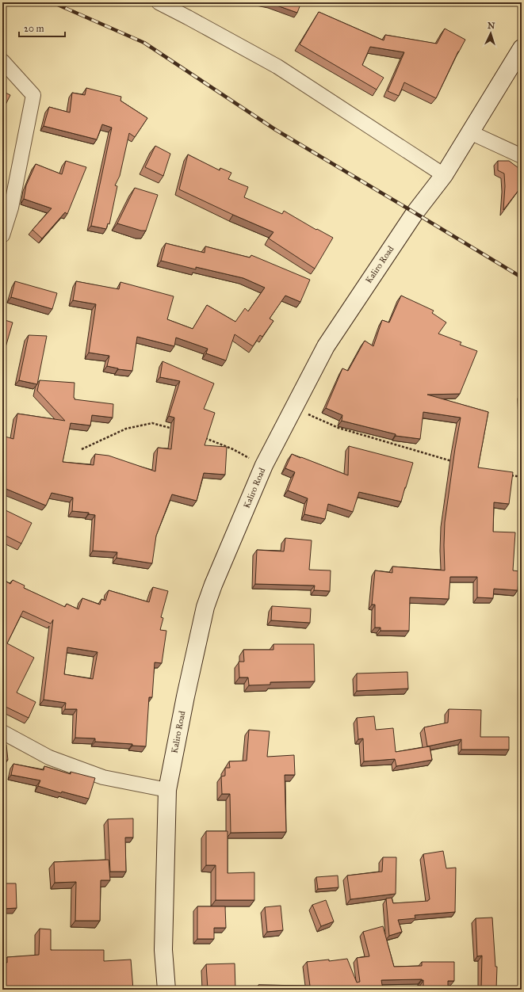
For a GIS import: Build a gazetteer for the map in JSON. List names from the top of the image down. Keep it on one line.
{"streets":{"main road":["Kaliro Road"]},"scale_bar":"20 m","north":"top"}
